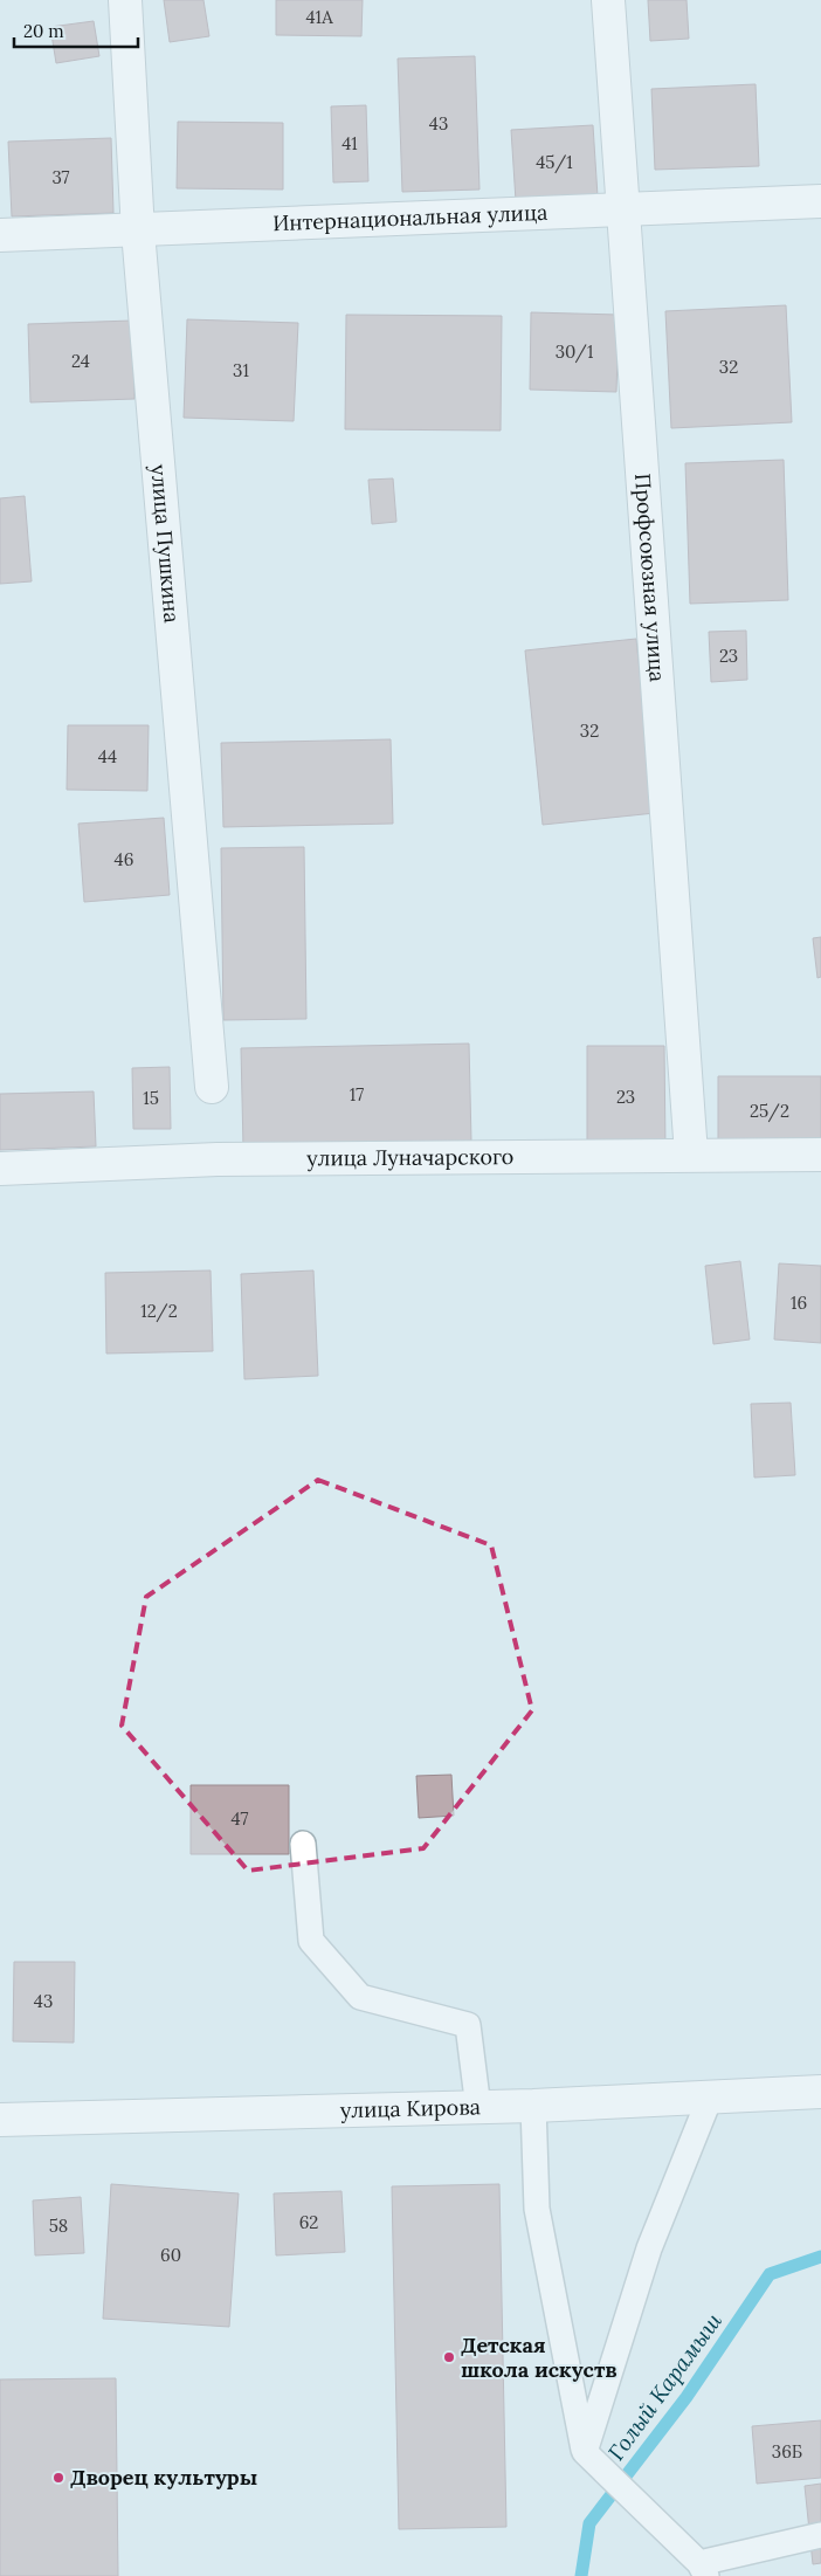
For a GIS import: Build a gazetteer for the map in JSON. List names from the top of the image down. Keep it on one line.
{"streets":{"street":["Интернациональная улица","улица Пушкина","Профсоюзная улица","улица Луначарского","улица Кирова"]},"crossings":[["Интернациональная улица","улица Пушкина"],["Интернациональная улица","Профсоюзная улица"],["Профсоюзная улица","улица Луначарского"]],"water":["Голый Карамыш"],"places":["Детская школа искуств","Дворец культуры"],"house_numbers":["41А","43","41","45/1","37","30/1","24","32","31","23","32","44","46","17","23","15","25/2","16","12/2","47","43","62","58","60","36Б"],"scale_bar":"20 m"}
